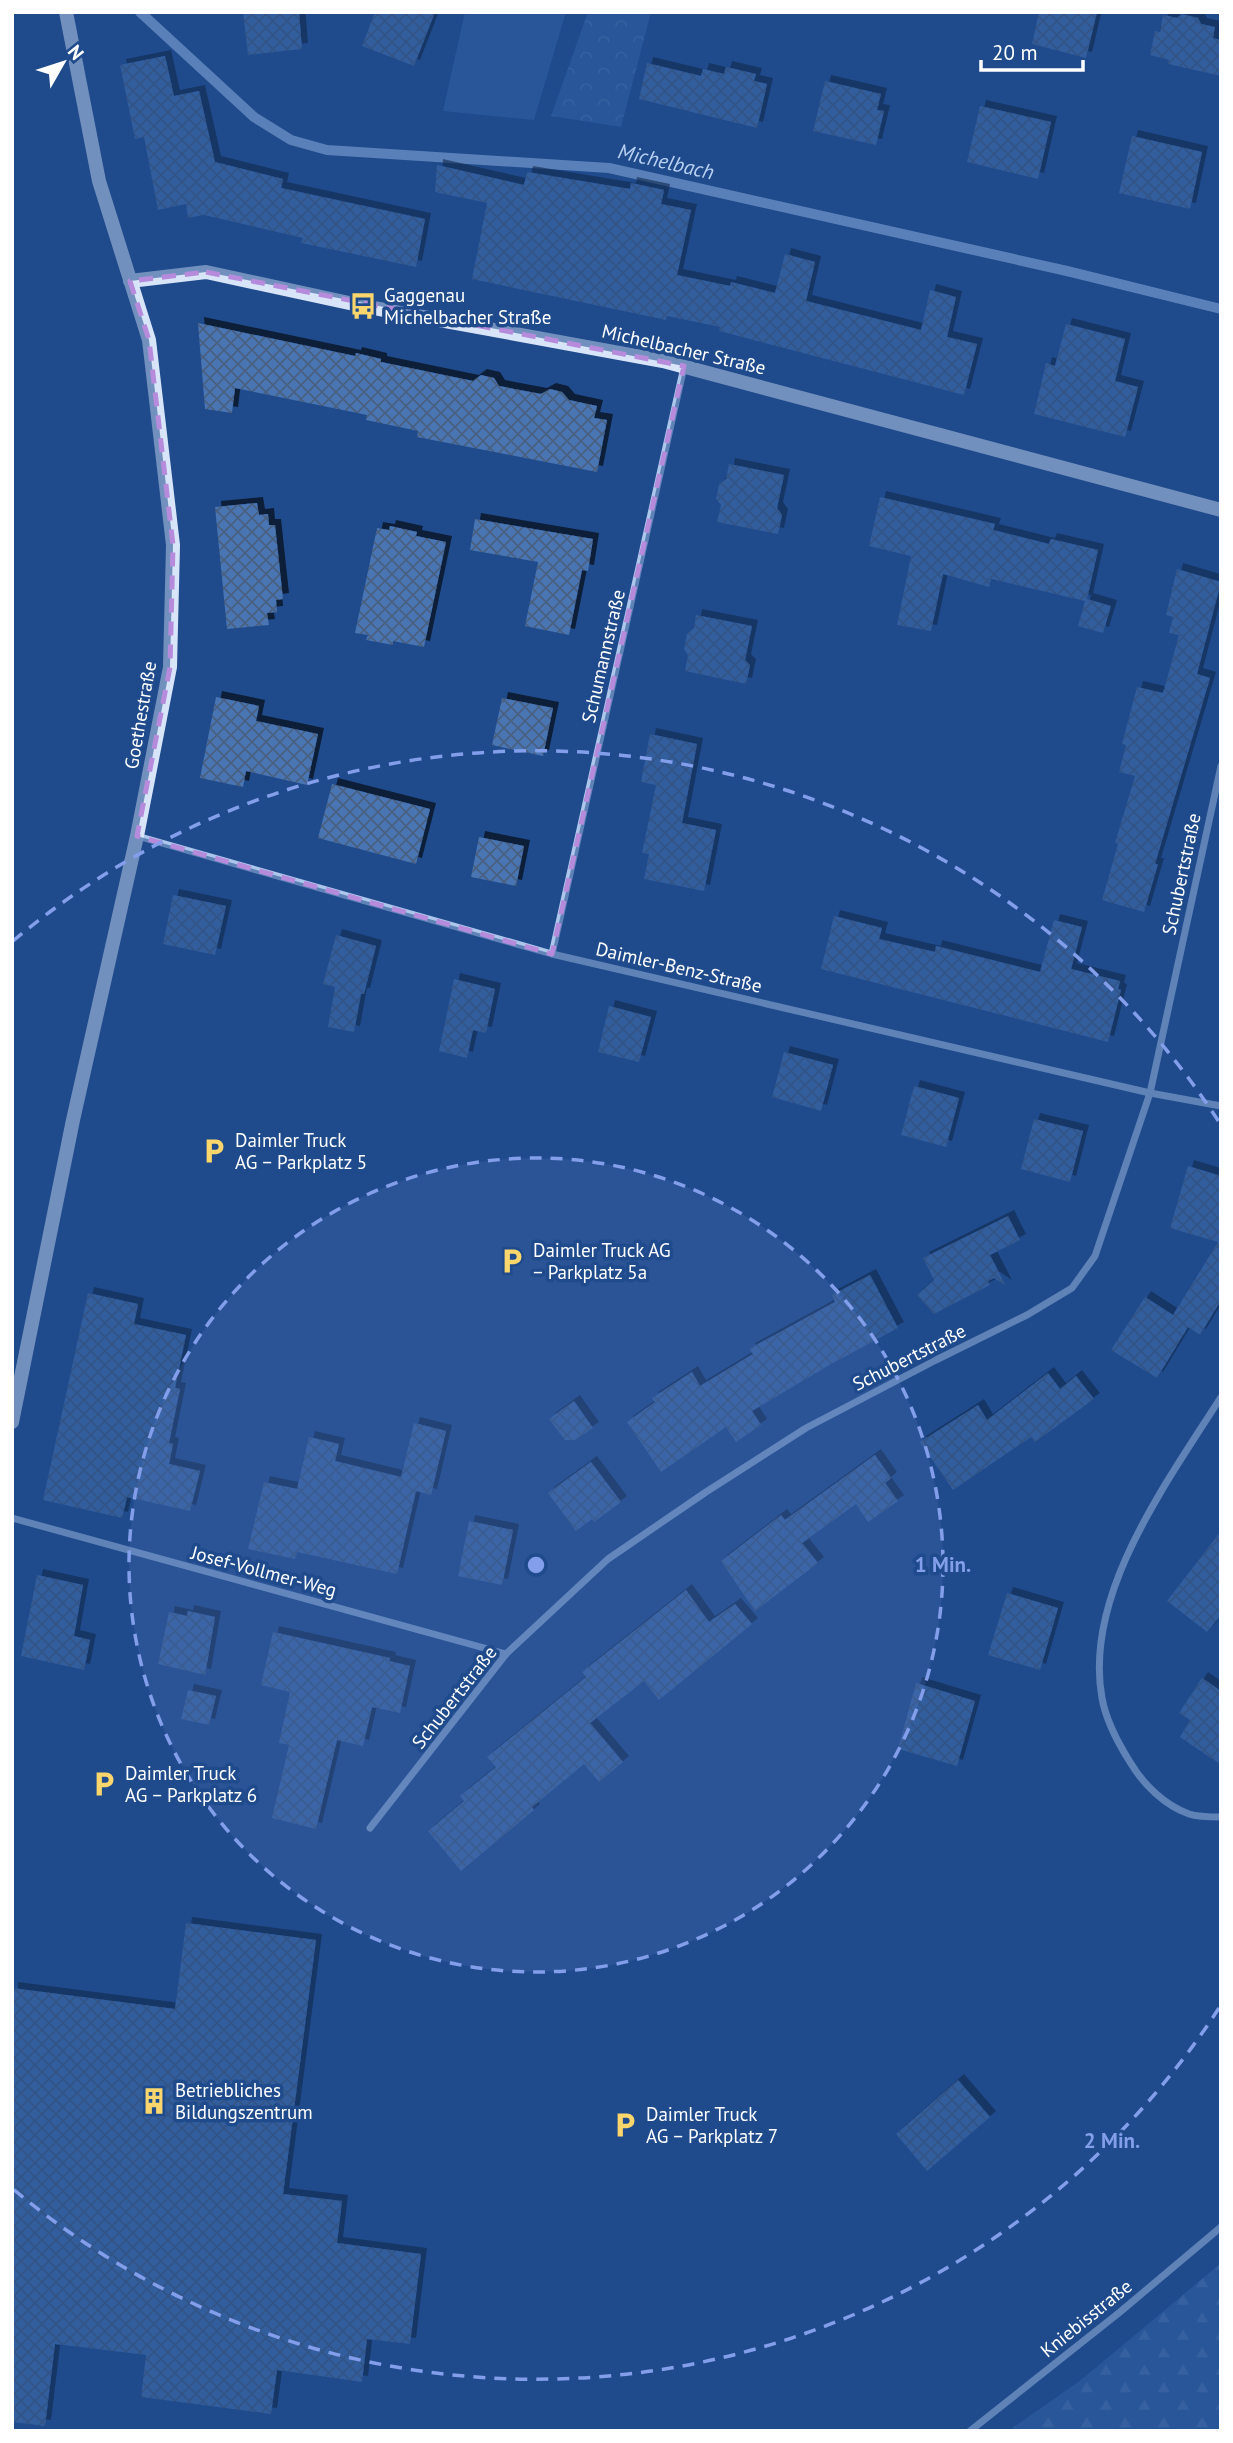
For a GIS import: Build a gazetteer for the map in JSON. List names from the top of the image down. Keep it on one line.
{"streets":{"main road":["Michelbacher Straße","Goethestraße"],"street":["Schumannstraße","Schubertstraße","Daimler-Benz-Straße","Josef-Vollmer-Weg","Kniebisstraße"]},"crossings":[["Michelbacher Straße","Schumannstraße"],["Michelbacher Straße","Goethestraße"],["Schumannstraße","Daimler-Benz-Straße"],["Goethestraße","Daimler-Benz-Straße"],["Schubertstraße","Daimler-Benz-Straße"],["Schubertstraße","Josef-Vollmer-Weg"]],"water":["Michelbach"],"places":{"bus stop":["Gaggenau Michelbacher Straße"],"parking":["Daimler Truck AG − Parkplatz 5","Daimler Truck AG − Parkplatz 5a","Daimler Truck AG − Parkplatz 6","Daimler Truck AG − Parkplatz 7"],"building":["Betriebliches Bildungszentrum"]},"scale_bar":"20 m","north":"top right","rings":["1 Min.","2 Min."]}
